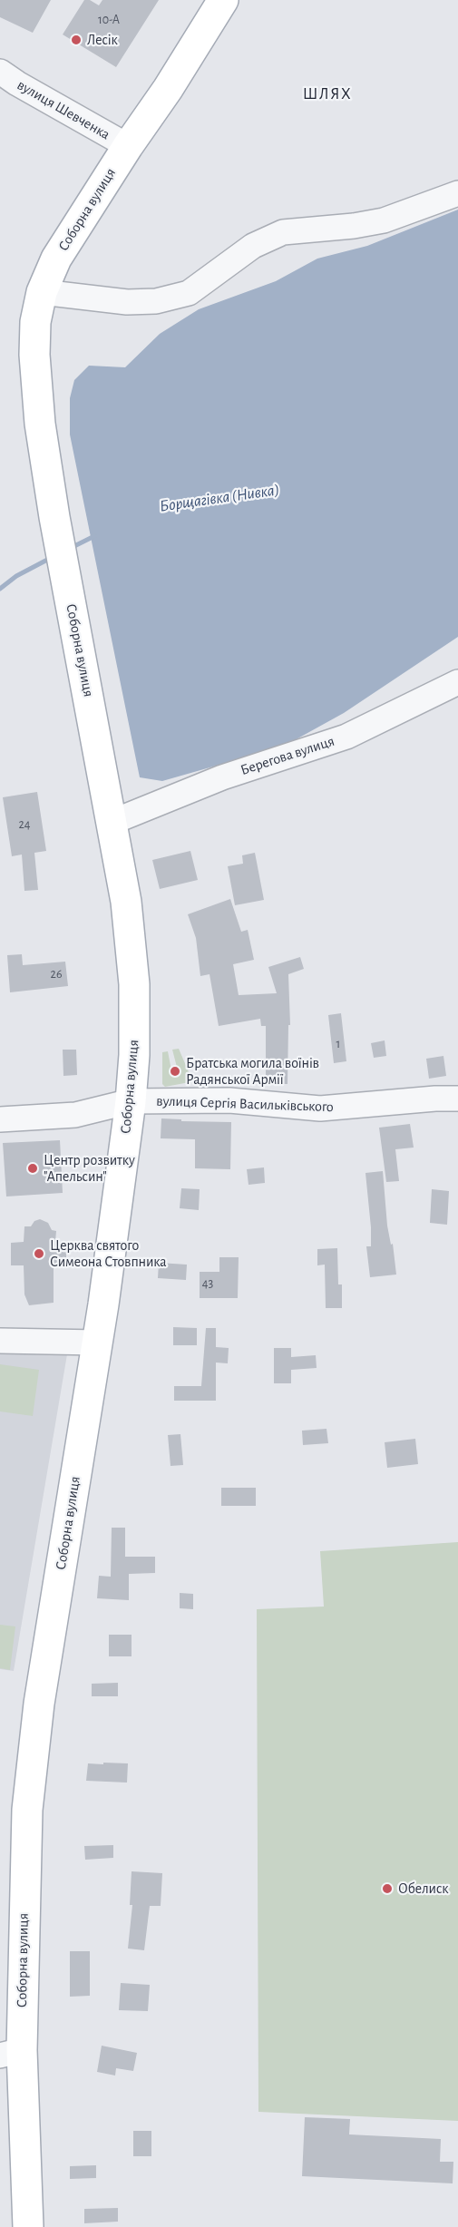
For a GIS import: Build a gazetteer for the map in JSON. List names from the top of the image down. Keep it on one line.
{"streets":{"main road":["Соборна вулиця"],"street":["вулиця Шевченка","Берегова вулиця","вулиця Сергія Васильківського"]},"crossings":[["вулиця Шевченка","Соборна вулиця"],["Соборна вулиця","Берегова вулиця"],["Соборна вулиця","вулиця Сергія Васильківського"]],"districts":["ШЛЯХ"],"water":["Борщагівка (Нивка)"],"places":["Лесік","Братська могила воїнів Радянської Армії","Центр розвитку \"Апельсин\"","Церква святого Симеона Стовпника","Обелиск"],"house_numbers":["10-А","24","26","1","43"]}
